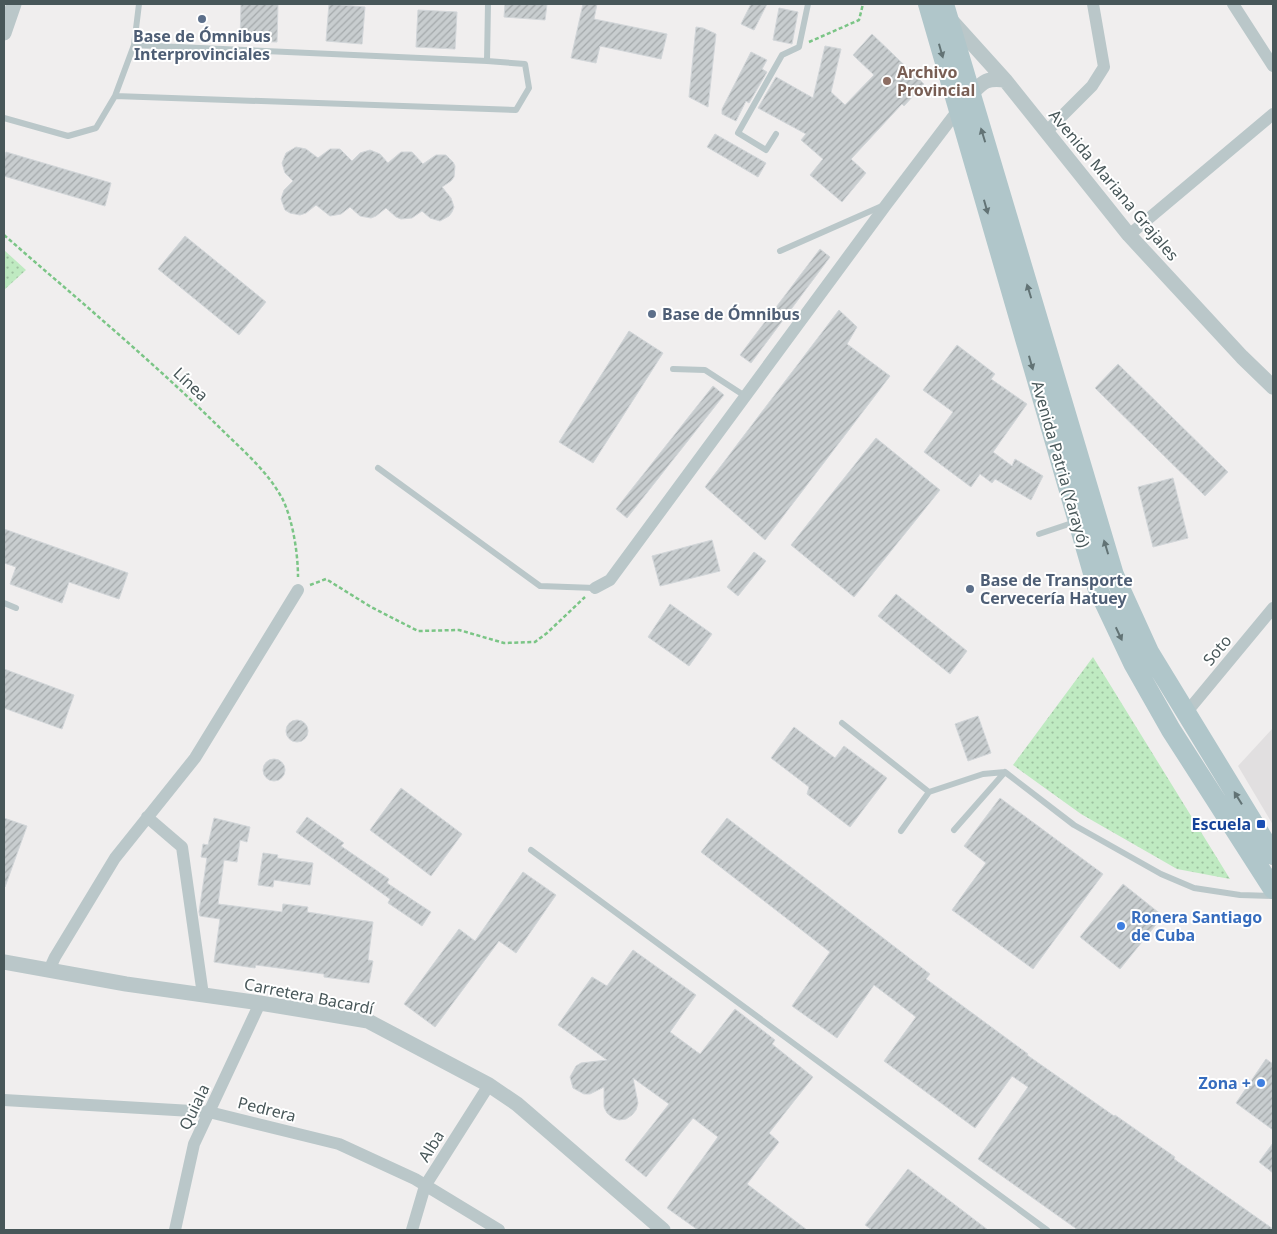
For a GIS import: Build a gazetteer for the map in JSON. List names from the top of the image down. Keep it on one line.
{"streets":{"main road":["Avenida Patria (Yarayó)"],"street":["Avenida Mariana Grajales","Soto","Carretera Bacardí","Quiala","Pedrera","Alba"],"path":["Línea"]},"crossings":[["Avenida Mariana Grajales","Avenida Patria (Yarayó)"],["Avenida Patria (Yarayó)","Soto"],["Carretera Bacardí","Quiala"],["Carretera Bacardí","Alba"],["Quiala","Pedrera"],["Pedrera","Alba"]],"places":{"other":["Base de Ómnibus Interprovinciales","Archivo Provincial","Base de Ómnibus","Base de Transporte Cervecería Hatuey","Ronera Santiago de Cuba","Zona +"],"transit":["Escuela"]}}
